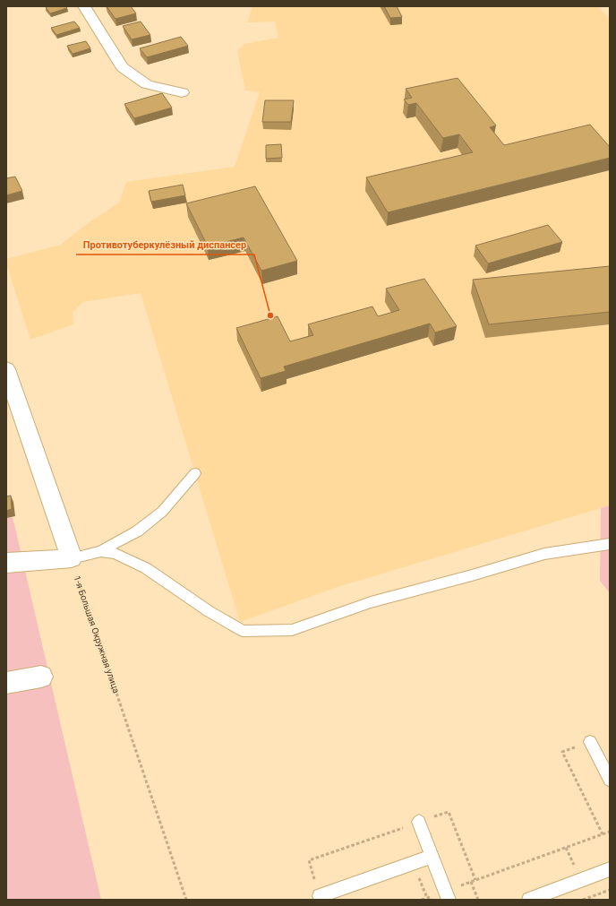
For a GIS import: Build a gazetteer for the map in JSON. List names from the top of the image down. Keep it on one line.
{"streets":{"path":["1-я Большая Окружная улица"]},"places":["Противотуберкулёзный диспансер"]}
